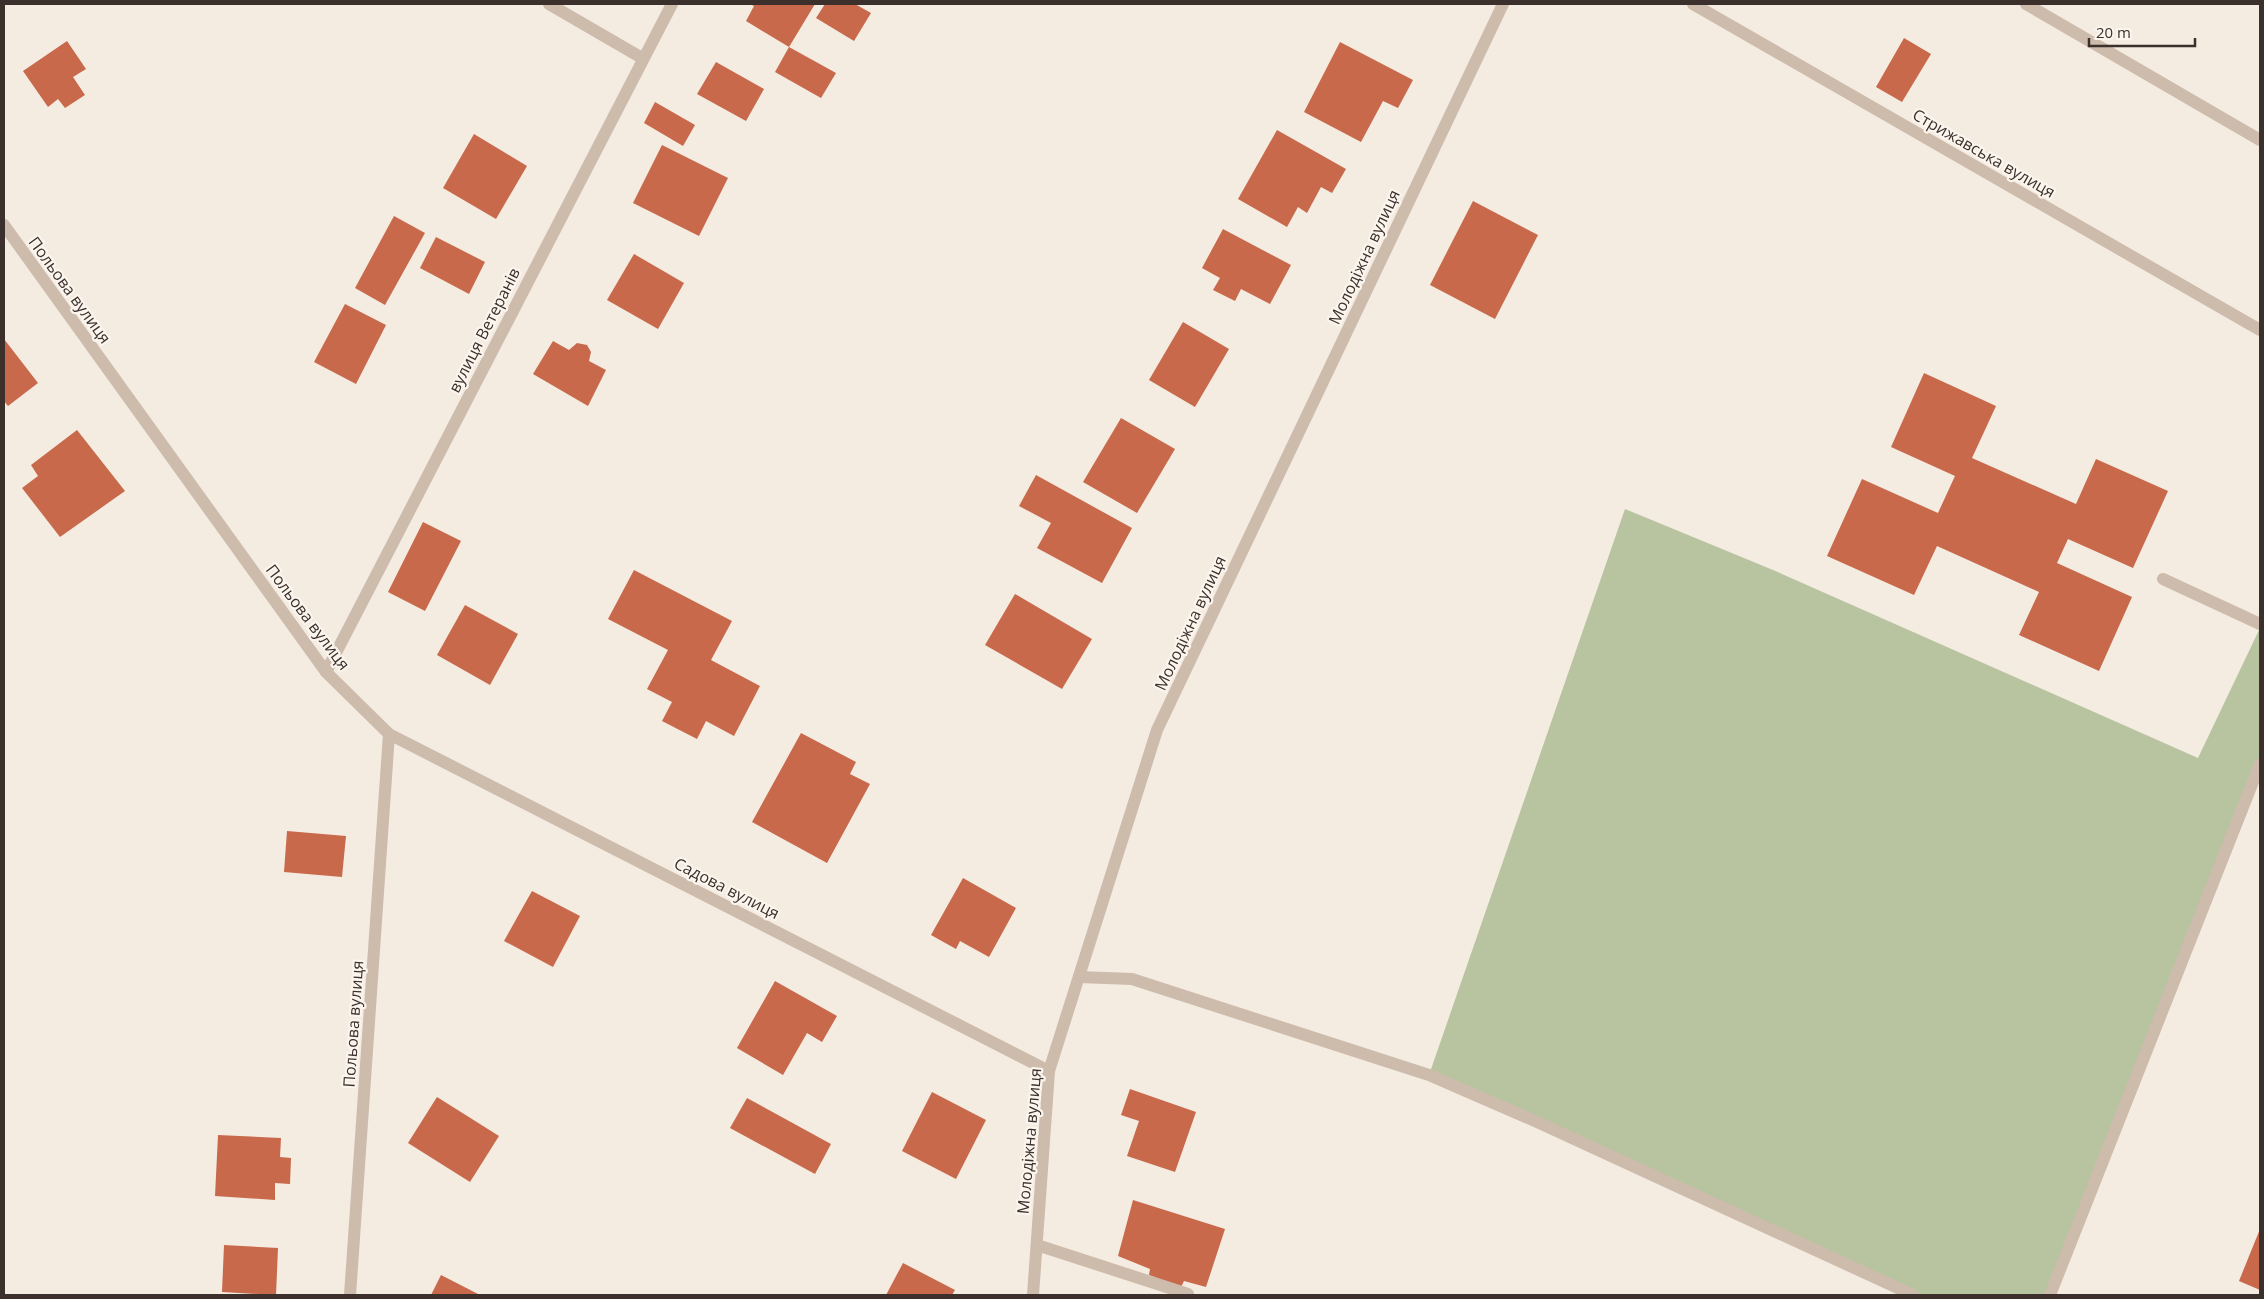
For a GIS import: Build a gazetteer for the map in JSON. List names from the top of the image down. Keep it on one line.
{"streets":{"street":["Стрижавська вулиця","Молодіжна вулиця","Польова вулиця","вулиця Ветеранів","Садова вулиця"]},"crossings":[["Молодіжна вулиця","Садова вулиця"],["Польова вулиця","вулиця Ветеранів"],["Польова вулиця","Садова вулиця"]],"scale_bar":"20 m"}
